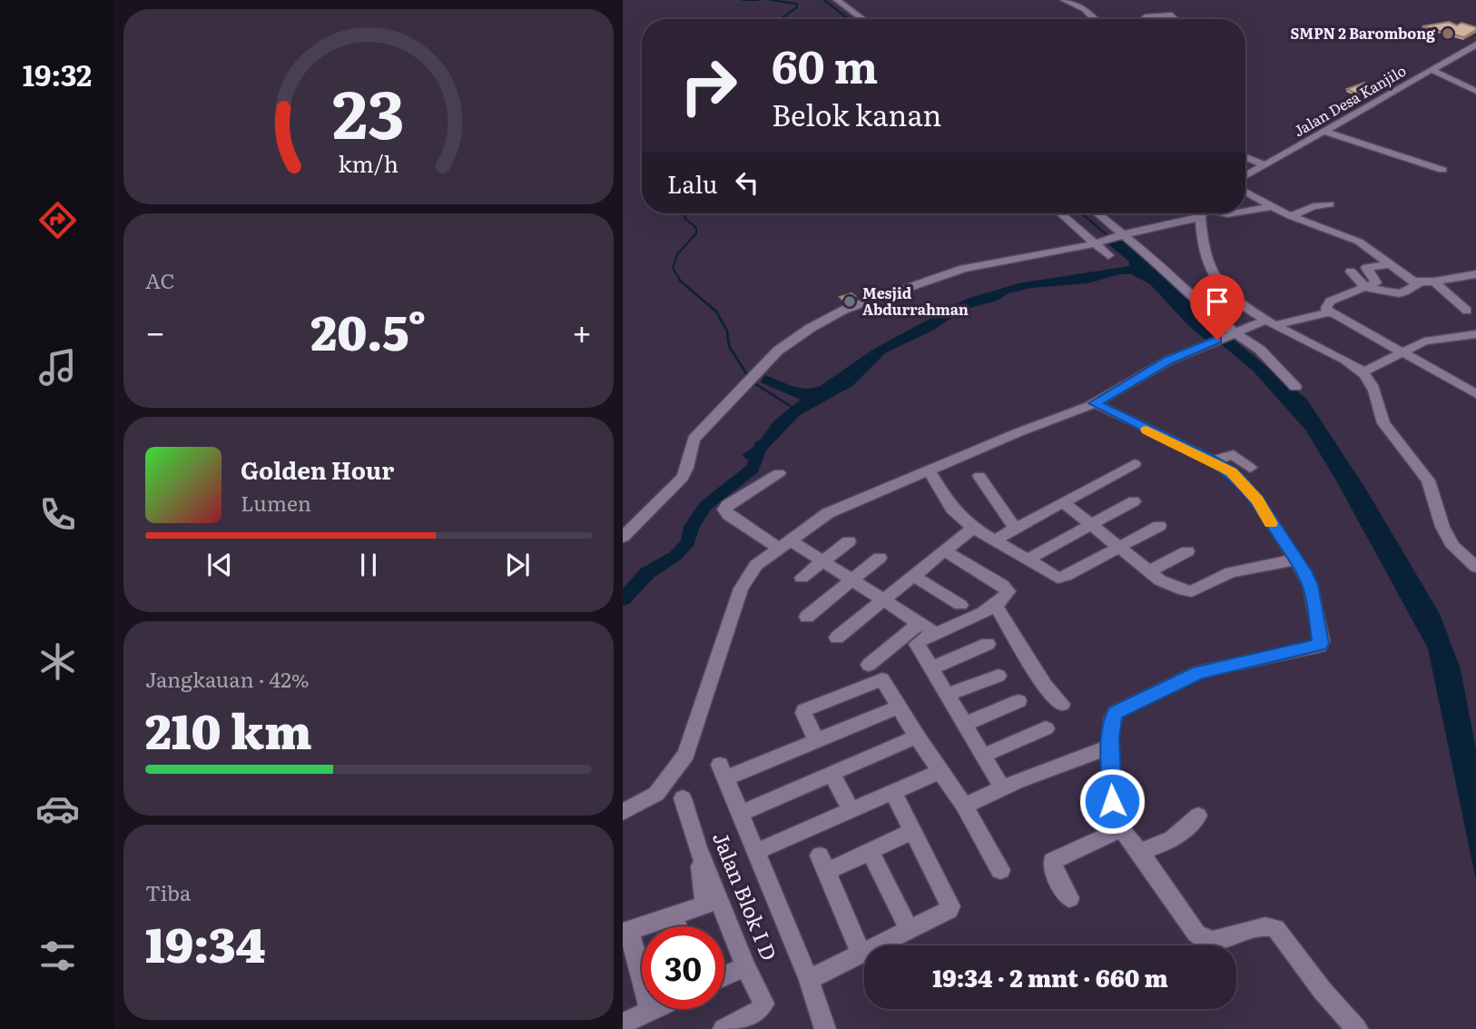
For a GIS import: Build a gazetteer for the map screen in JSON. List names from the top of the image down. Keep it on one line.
{"streets":{"street":["Jalan Desa Kanjilo","Jalan Blok I D"]},"places":["SMPN 2 Barombong","Mesjid Abdurrahman"],"page":{"tabs":"19:32","turn":["60 m","Belok kanan"],"then":"Lalu","tile":["AC",["Jangkauan · 42%","210 km"],["Tiba","19:34"]],"heat":["−","20.5°","+"],"song":["Golden Hour","Lumen"],"limit":"30","trip":"19:34 · 2 mnt · 660 m","gauge":["23","km/h"]}}
